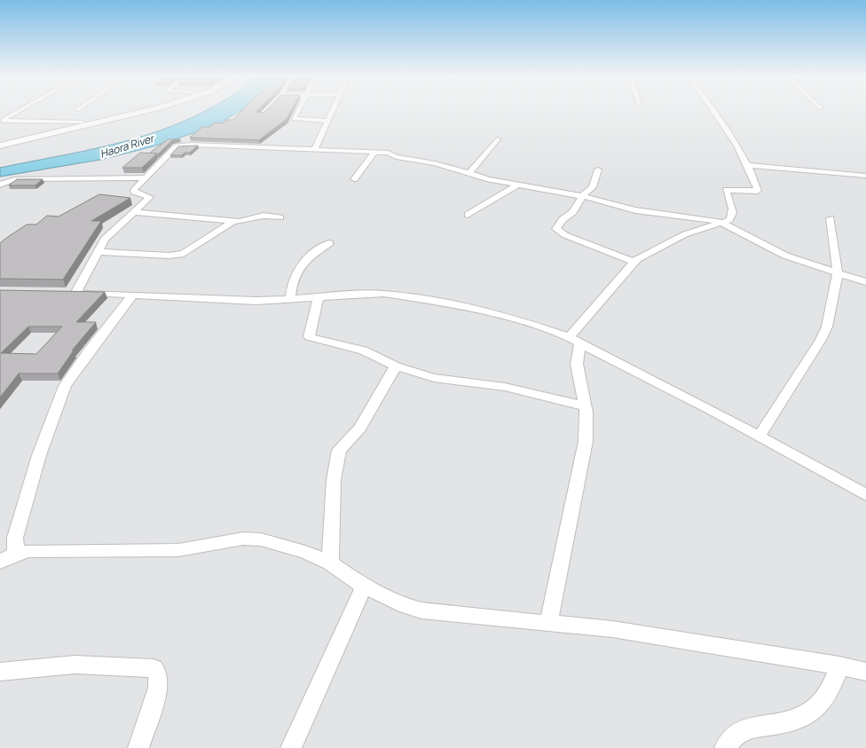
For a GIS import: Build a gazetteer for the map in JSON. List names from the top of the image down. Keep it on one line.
{"water":["Haora River"]}
